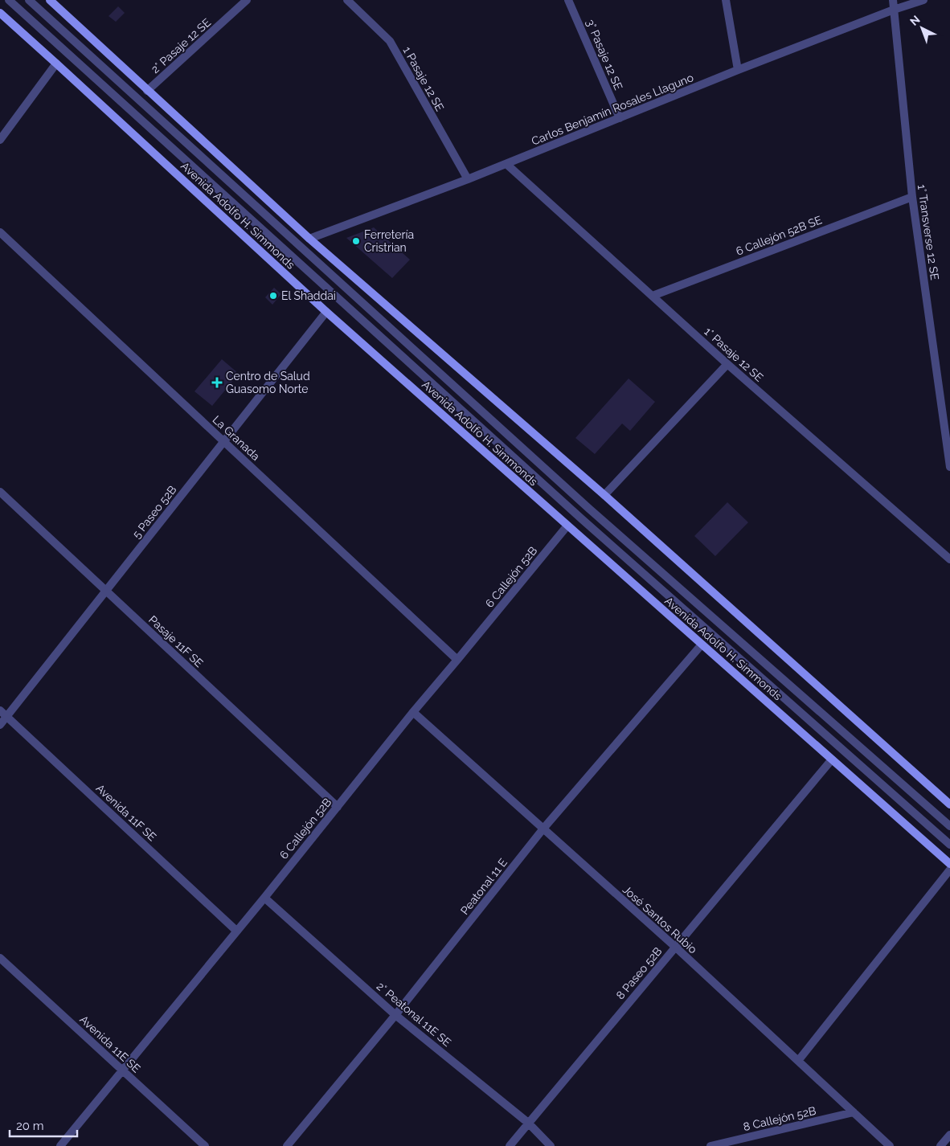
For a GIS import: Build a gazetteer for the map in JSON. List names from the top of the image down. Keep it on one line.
{"streets":{"main road":["Avenida Adolfo H. Simmonds"],"street":["2° Pasaje 12 SE","3° Pasaje 12 SE","1 Pasaje 12 SE","Carlos Benjamín Rosales Llaguno","1° Transverse 12 SE","6 Callejón 52B SE","1° Pasaje 12 SE","La Granada","5 Paseo 52B","6 Callejón 52B","Pasaje 11F SE","Avenida 11F SE","Peatonal 11 E","José Santos Rubio","8 Paseo 52B","2° Peatonal 11E SE","Avenida 11E SE","8 Callejón 52B"]},"crossings":[["3° Pasaje 12 SE","Carlos Benjamín Rosales Llaguno"],["1 Pasaje 12 SE","Carlos Benjamín Rosales Llaguno"],["Carlos Benjamín Rosales Llaguno","1° Transverse 12 SE"],["Carlos Benjamín Rosales Llaguno","1° Pasaje 12 SE"],["Avenida Adolfo H. Simmonds","5 Paseo 52B"],["Avenida Adolfo H. Simmonds","6 Callejón 52B"],["Avenida Adolfo H. Simmonds","Peatonal 11 E"],["Avenida Adolfo H. Simmonds","8 Paseo 52B"],["1° Transverse 12 SE","6 Callejón 52B SE"],["6 Callejón 52B SE","1° Pasaje 12 SE"],["La Granada","5 Paseo 52B"],["La Granada","6 Callejón 52B"],["5 Paseo 52B","Pasaje 11F SE"],["5 Paseo 52B","Avenida 11F SE"],["6 Callejón 52B","Pasaje 11F SE"],["6 Callejón 52B","Avenida 11F SE"],["6 Callejón 52B","José Santos Rubio"],["6 Callejón 52B","2° Peatonal 11E SE"],["6 Callejón 52B","Avenida 11E SE"],["Peatonal 11 E","José Santos Rubio"],["Peatonal 11 E","2° Peatonal 11E SE"],["José Santos Rubio","8 Paseo 52B"],["José Santos Rubio","8 Callejón 52B"],["8 Paseo 52B","2° Peatonal 11E SE"]],"places":{"other":["Ferretería Cristrian","El Shaddai"],"health":["Centro de Salud Guasomo Norte"]},"scale_bar":"20 m","north":"top left"}
